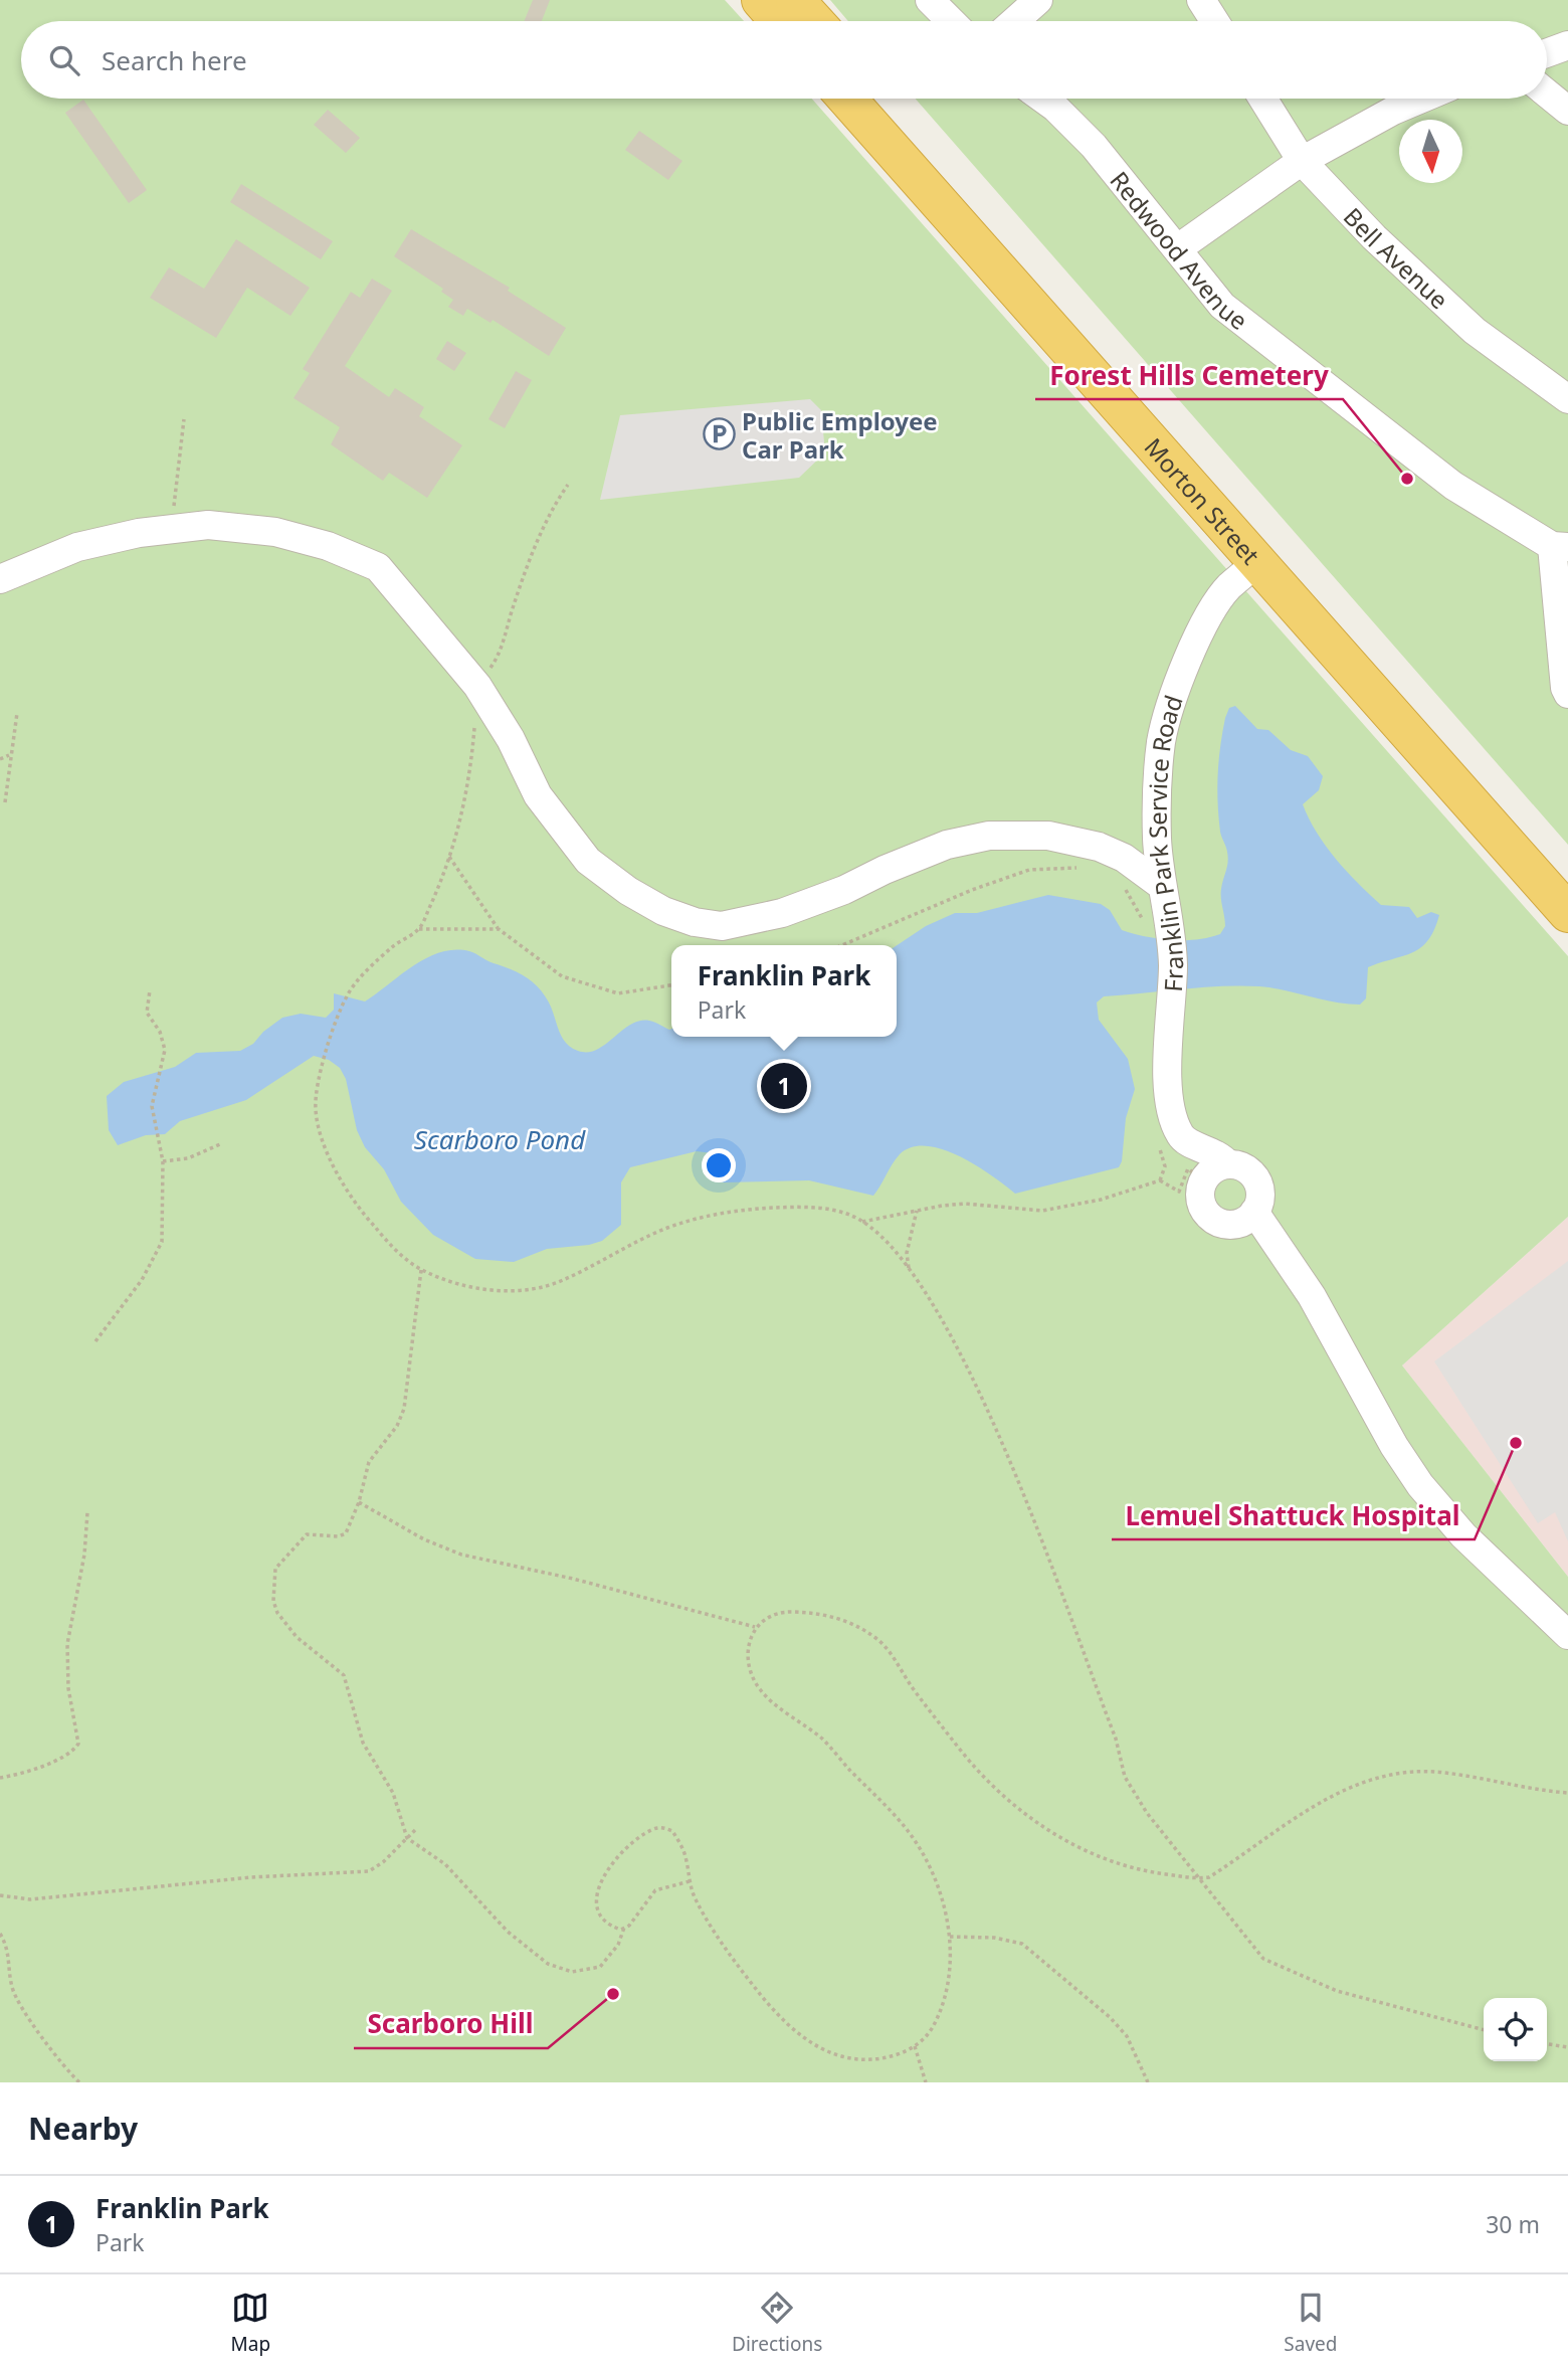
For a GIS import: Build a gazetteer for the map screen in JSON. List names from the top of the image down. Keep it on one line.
{"streets":{"highway":["Morton Street"],"street":["Redwood Avenue","Bell Avenue","Franklin Park Service Road"]},"crossings":[["Morton Street","Franklin Park Service Road"]],"water":["Scarboro Pond"],"places":{"parking":["Public Employee Car Park"],"other":["Forest Hills Cemetery","Lemuel Shattuck Hospital","Scarboro Hill"]},"north":"bottom","page":{"search":"Search here","popup":["Franklin Park","Park"],"pins":"1","heading":"Nearby","list":[{"mark":"1","name":"Franklin Park","note":"Park","value":"30 m"}],"nav":["Map","Directions","Saved"]}}
